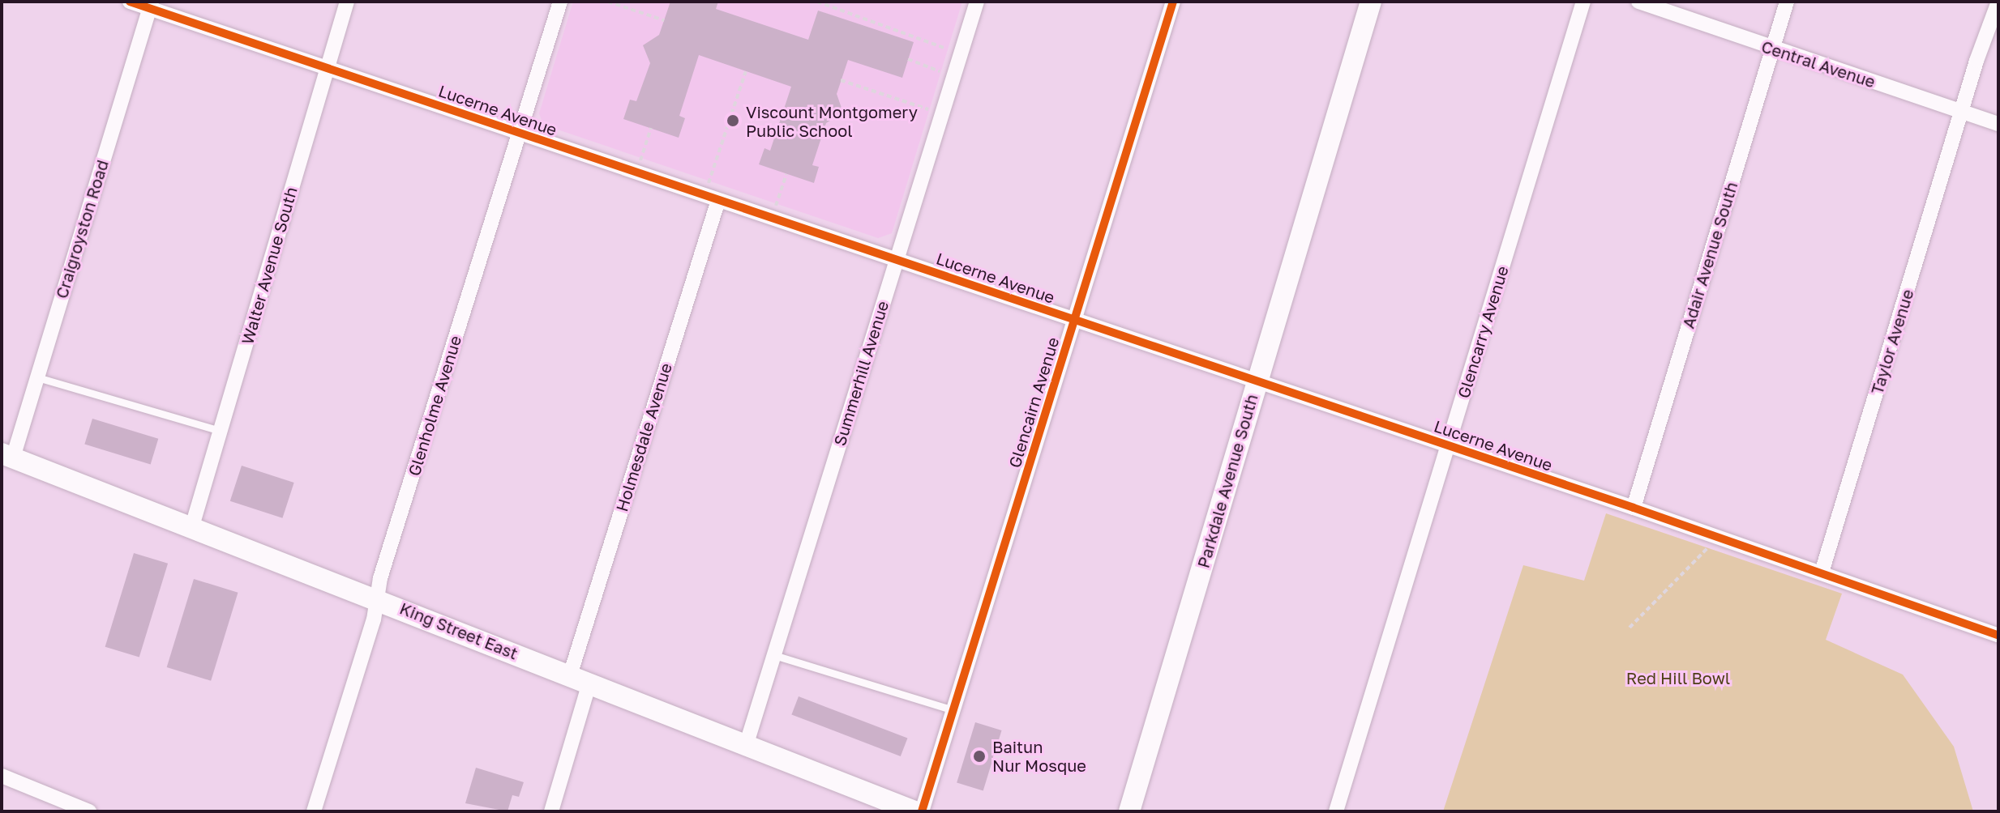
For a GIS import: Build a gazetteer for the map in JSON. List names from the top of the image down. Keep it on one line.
{"streets":{"main road":["Parkdale Avenue South","King Street East"],"street":["Central Avenue","Lucerne Avenue","Craigroyston Road","Adair Avenue South","Walter Avenue South","Glencarry Avenue","Taylor Avenue","Summerhill Avenue","Glencairn Avenue","Glenholme Avenue","Holmesdale Avenue"]},"crossings":[["Central Avenue","Adair Avenue South"],["Central Avenue","Taylor Avenue"],["Lucerne Avenue","Craigroyston Road"],["Lucerne Avenue","Adair Avenue South"],["Lucerne Avenue","Walter Avenue South"],["Lucerne Avenue","Glencarry Avenue"],["Lucerne Avenue","Taylor Avenue"],["Lucerne Avenue","Summerhill Avenue"],["Lucerne Avenue","Glencairn Avenue"],["Lucerne Avenue","Glenholme Avenue"],["Lucerne Avenue","Holmesdale Avenue"],["Lucerne Avenue","Parkdale Avenue South"],["Craigroyston Road","King Street East"],["Walter Avenue South","King Street East"],["Summerhill Avenue","King Street East"],["Glenholme Avenue","King Street East"],["Holmesdale Avenue","King Street East"]],"parks":["Red Hill Bowl"],"places":["Viscount Montgomery Public School","Baitun Nur Mosque"]}
